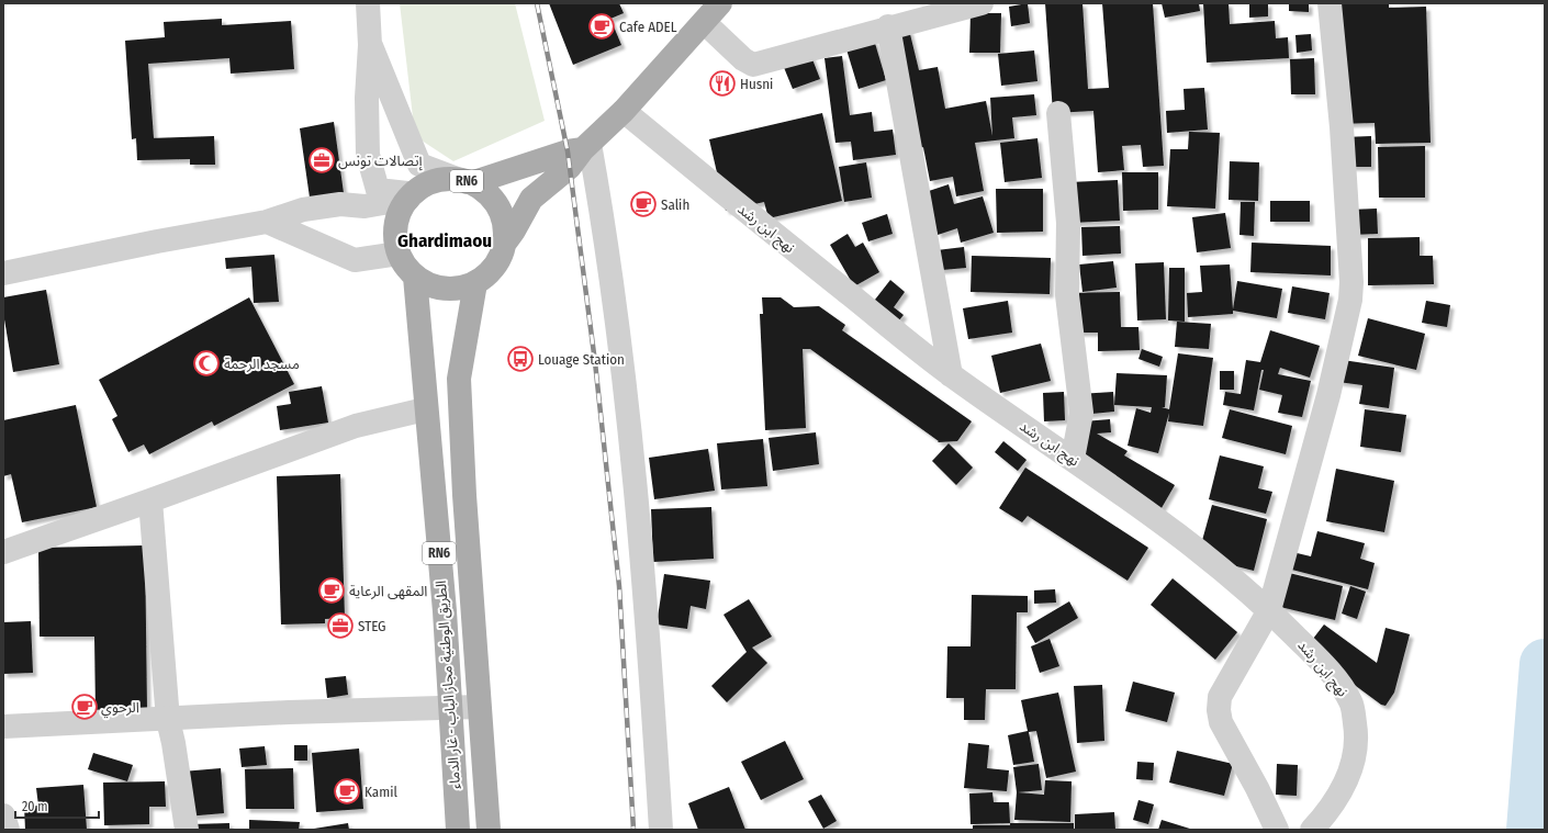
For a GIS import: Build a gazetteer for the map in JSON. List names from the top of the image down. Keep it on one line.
{"streets":{"main road":["RN6","الطريق الوطنية مجاز الباب - غار الدماء"],"street":["نهج ابن رشد"]},"crossings":[["RN6","نهج ابن رشد"],["RN6","الطريق الوطنية مجاز الباب - غار الدماء"]],"districts":["Ghardimaou"],"places":{"cafe":["Cafe ADEL","Salih","المقهى الرعاية","الرحوي","Kamil"],"restaurant":["Husni"],"office":["إتصالات تونس","STEG"],"bus stop":["Louage Station"],"mosque":["مسجد الرحمة"]},"scale_bar":"20 m"}
